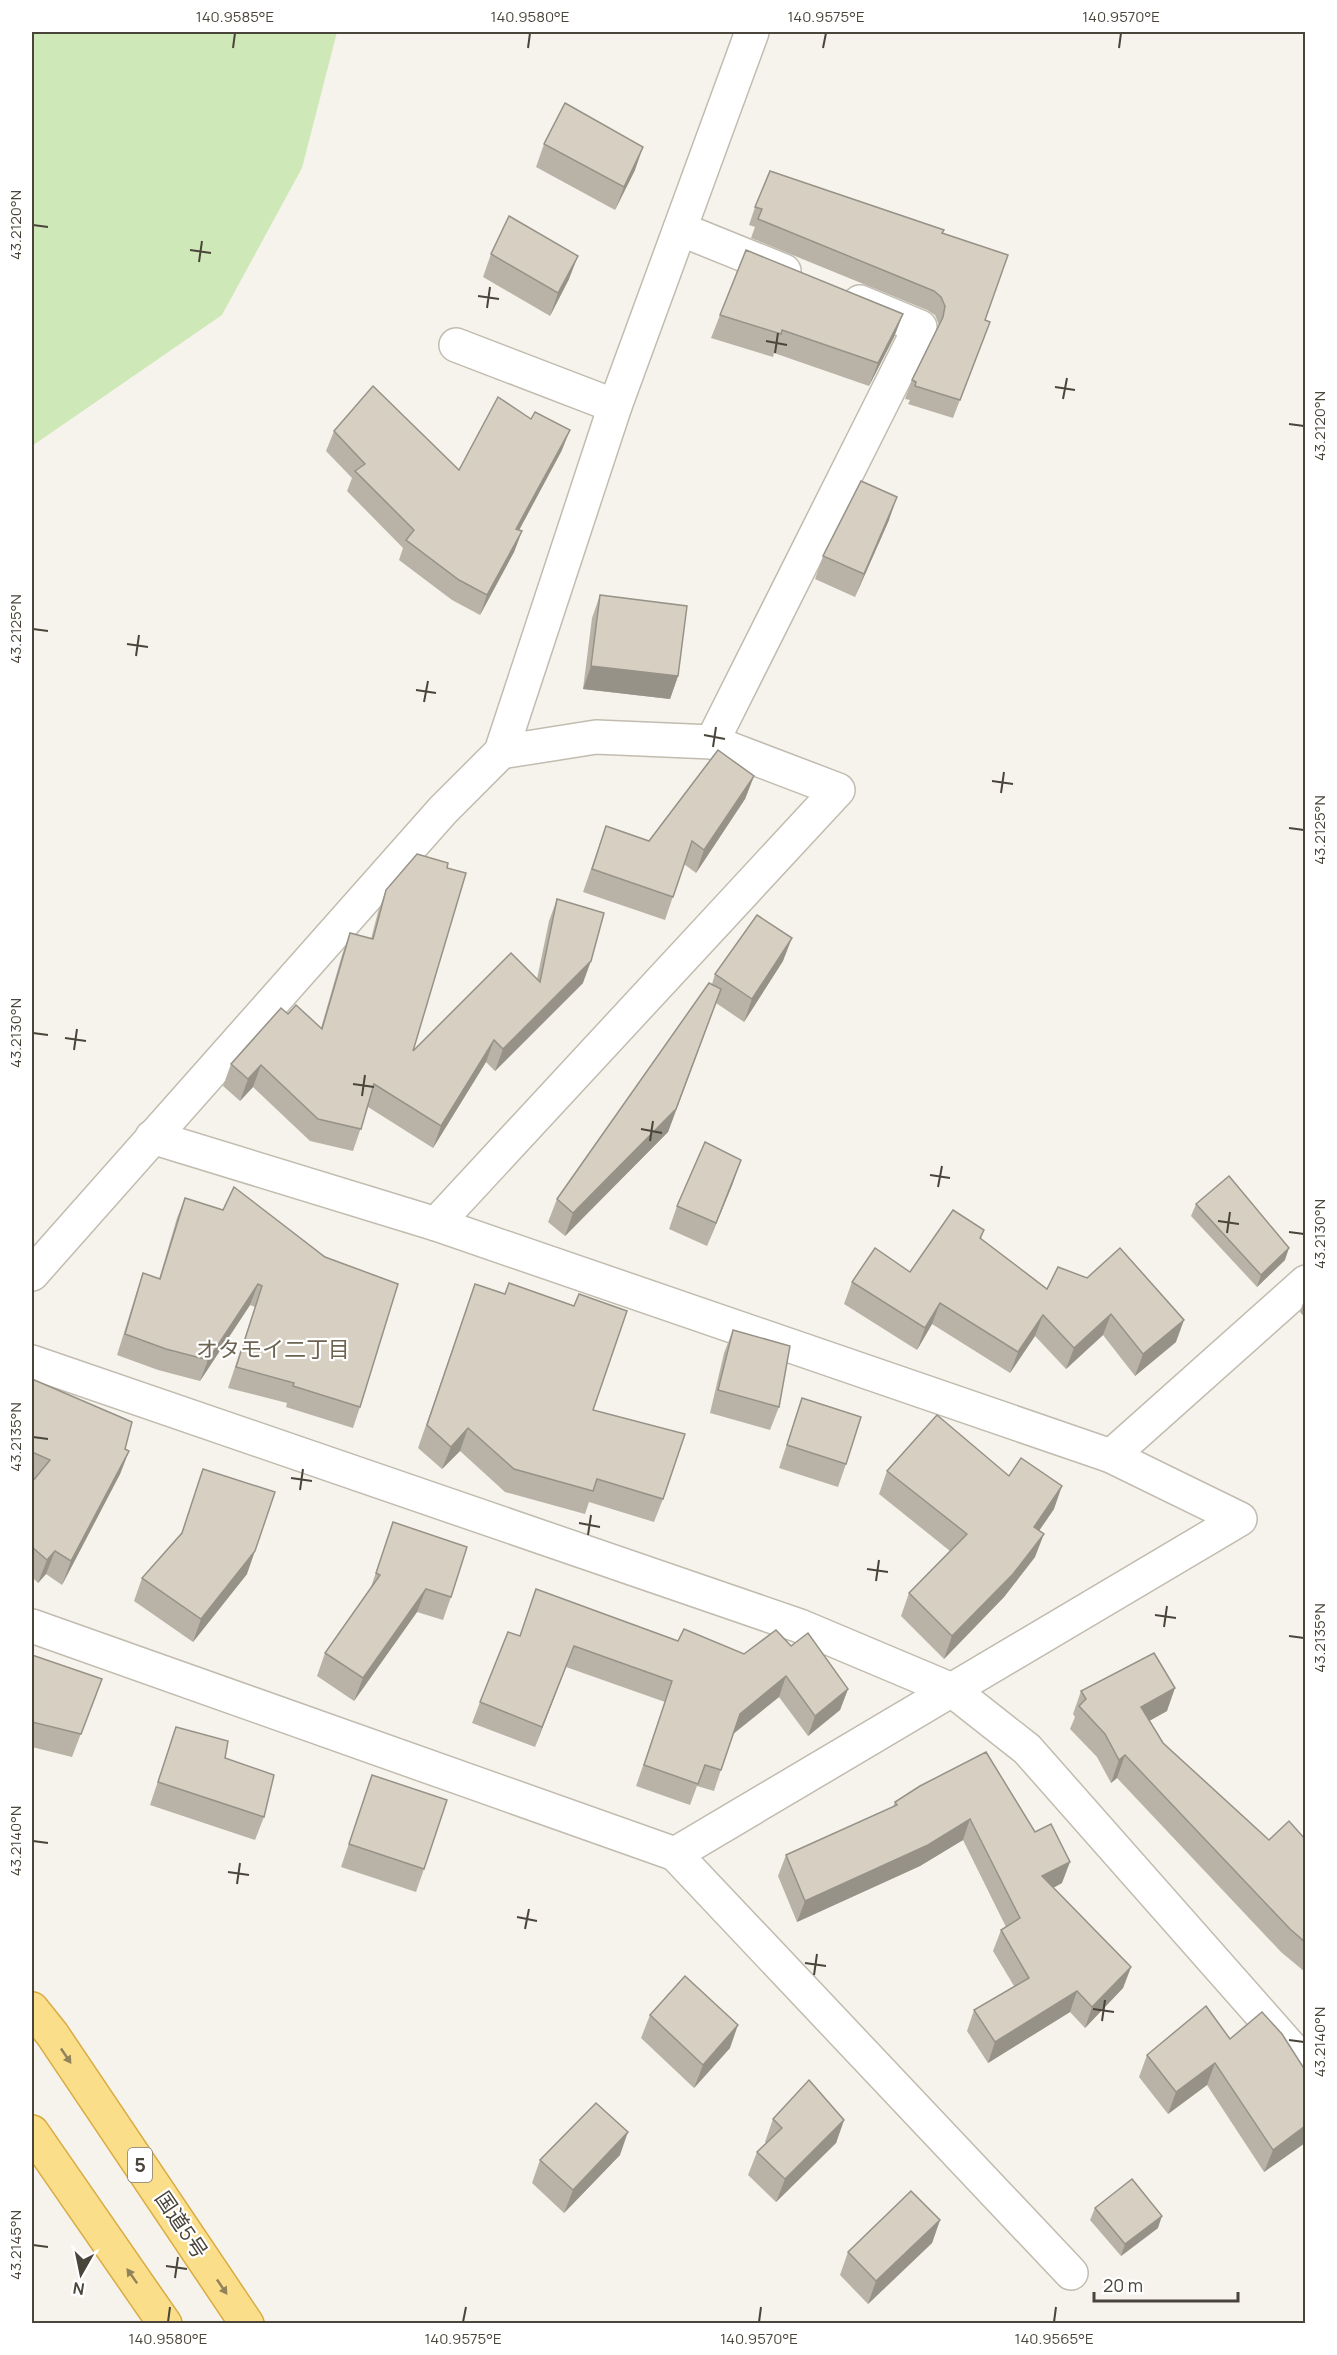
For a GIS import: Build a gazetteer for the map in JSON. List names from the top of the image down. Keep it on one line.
{"streets":{"highway":["5","国道5号"]},"districts":["オタモイ二丁目"],"scale_bar":"20 m","north":"bottom","coordinates":["140.9585°E","140.9580°E","140.9575°E","140.9570°E","43.2120°N","43.2125°N","43.2130°N","43.2135°N","43.2140°N","43.2145°N","140.9565°E"]}
